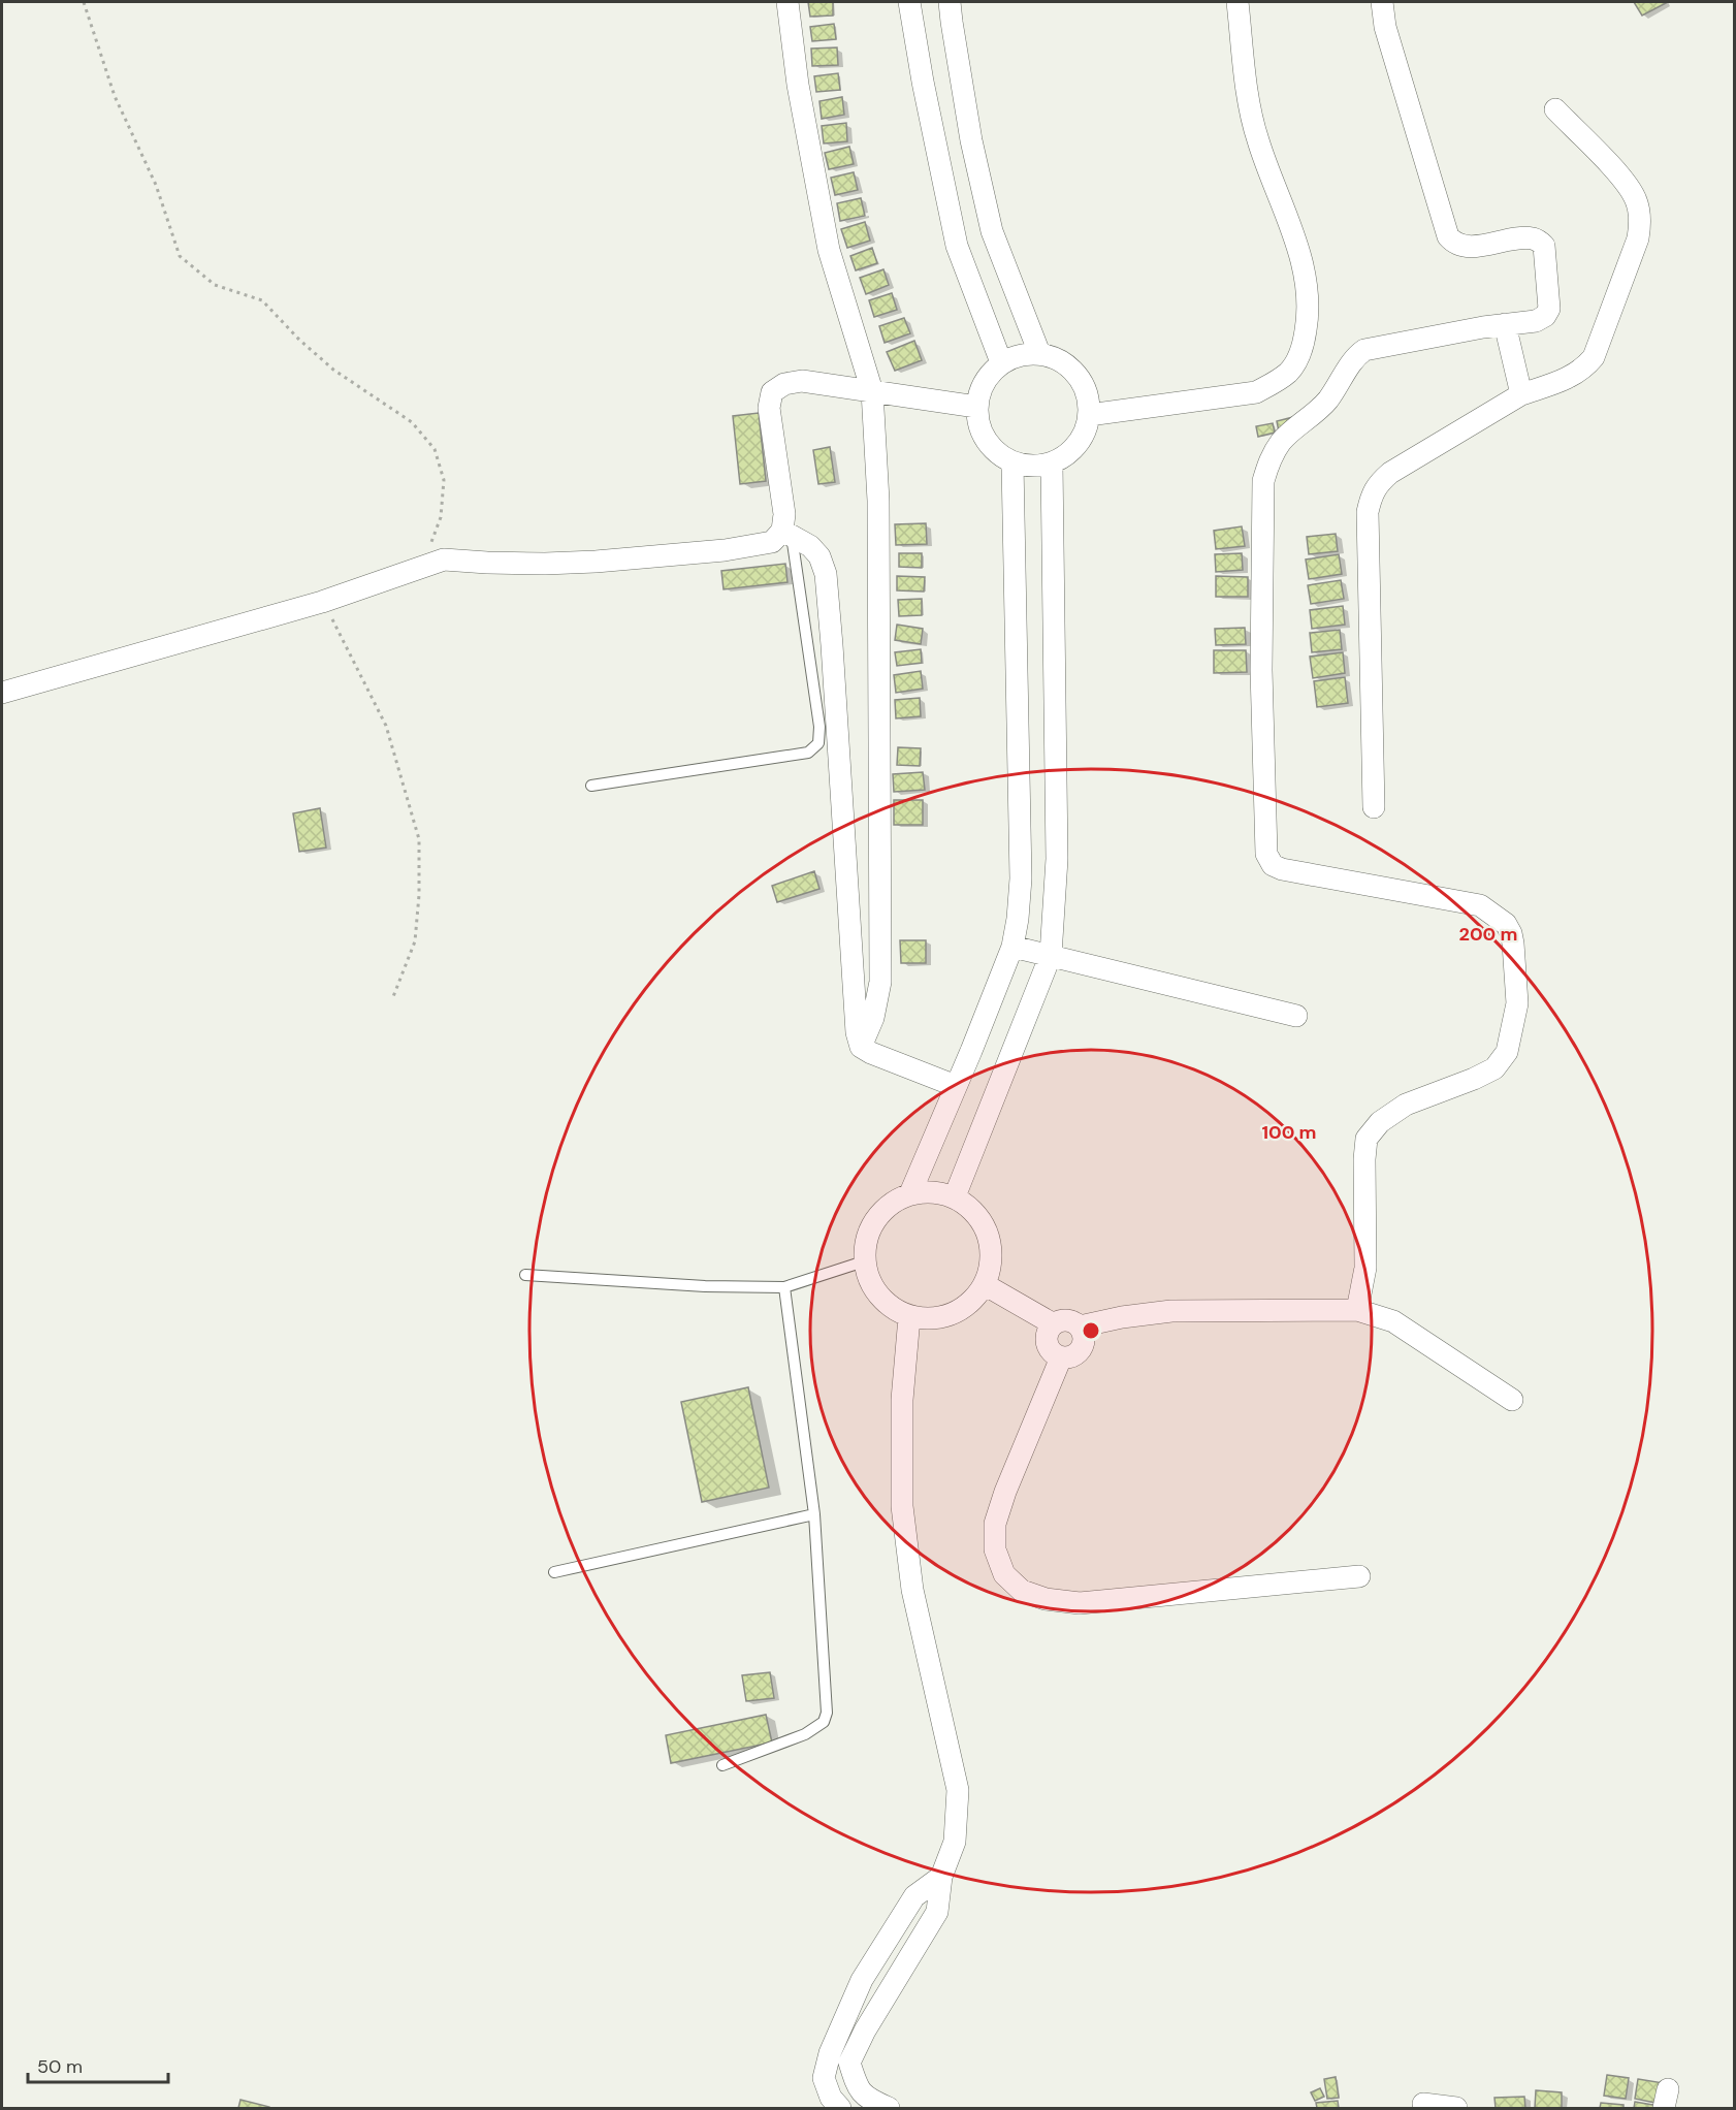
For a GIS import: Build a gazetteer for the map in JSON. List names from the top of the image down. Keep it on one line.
{"scale_bar":"50 m","rings":["200 m","100 m"]}
